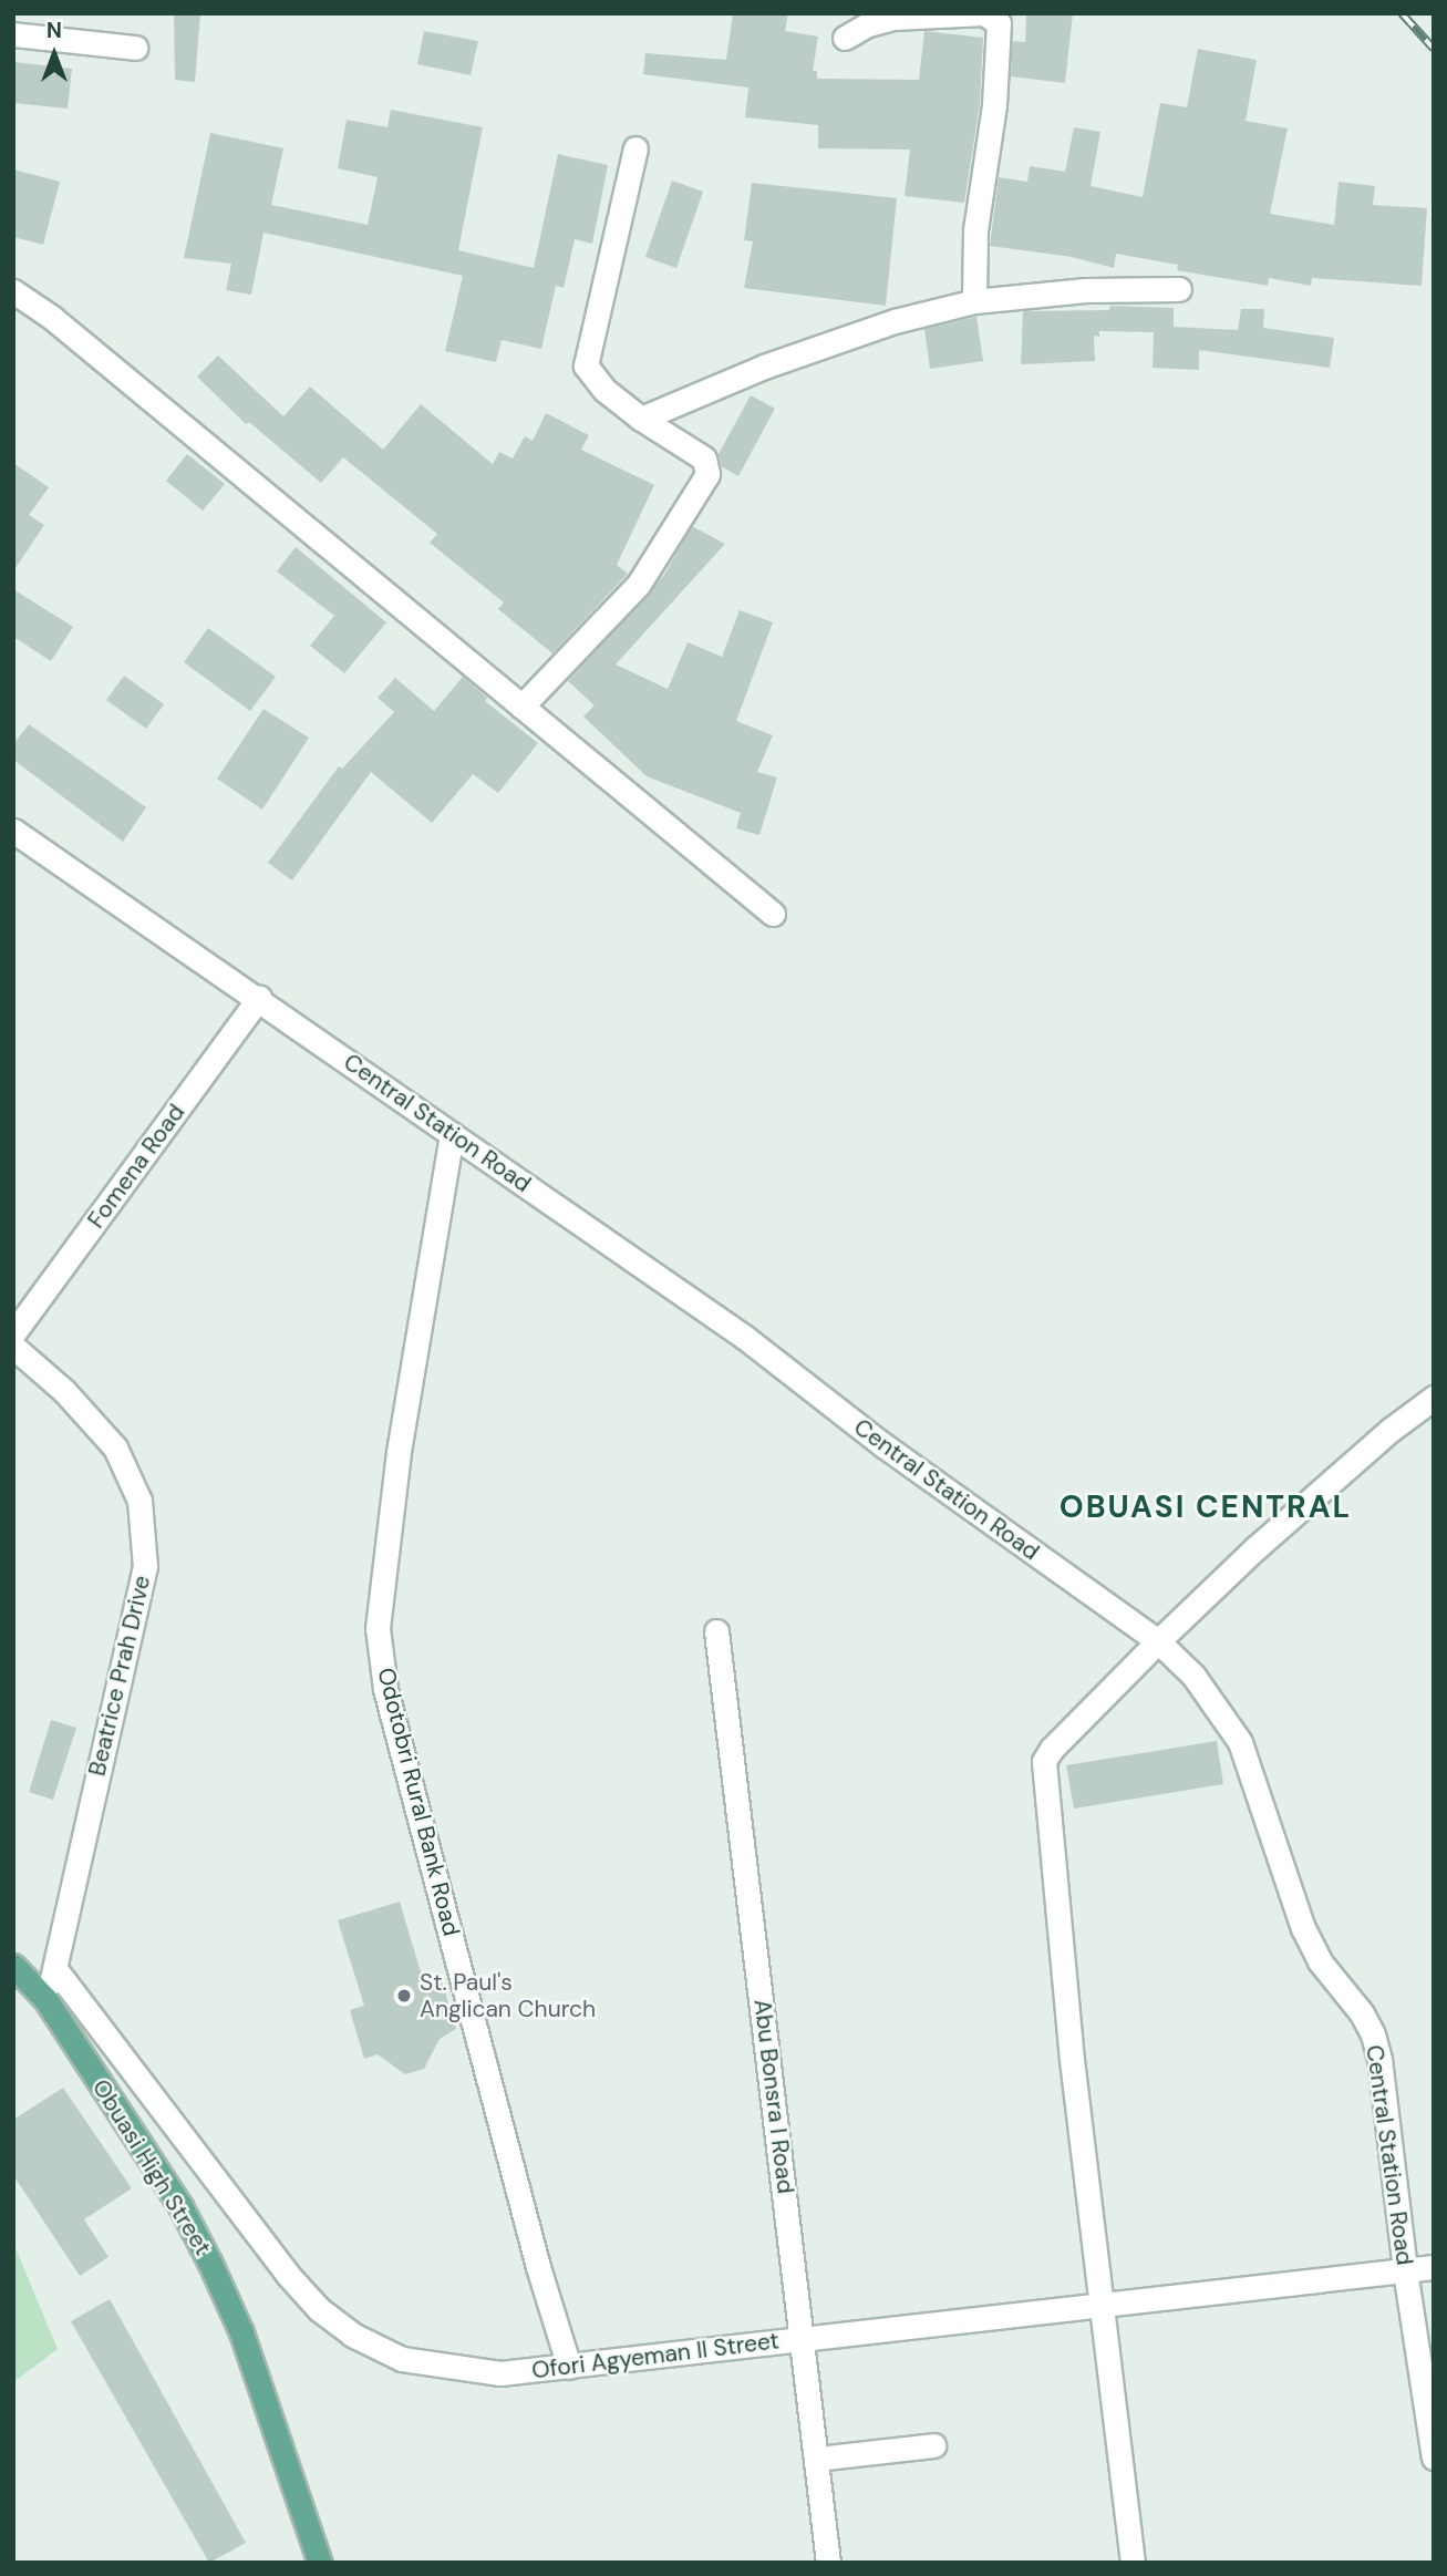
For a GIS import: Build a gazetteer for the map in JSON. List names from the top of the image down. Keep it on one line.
{"streets":{"main road":["Obuasi High Street"],"street":["Central Station Road","Fomena Road","Beatrice Prah Drive","Odotobri Rural Bank Road","Abu Bonsra I Road","Ofori Agyeman II Street"]},"crossings":[["Central Station Road","Fomena Road"],["Central Station Road","Odotobri Rural Bank Road"],["Central Station Road","Ofori Agyeman II Street"],["Beatrice Prah Drive","Obuasi High Street"],["Beatrice Prah Drive","Ofori Agyeman II Street"],["Odotobri Rural Bank Road","Ofori Agyeman II Street"],["Abu Bonsra I Road","Ofori Agyeman II Street"]],"districts":["OBUASI CENTRAL"],"places":["St. Paul's Anglican Church"],"north":"top"}
